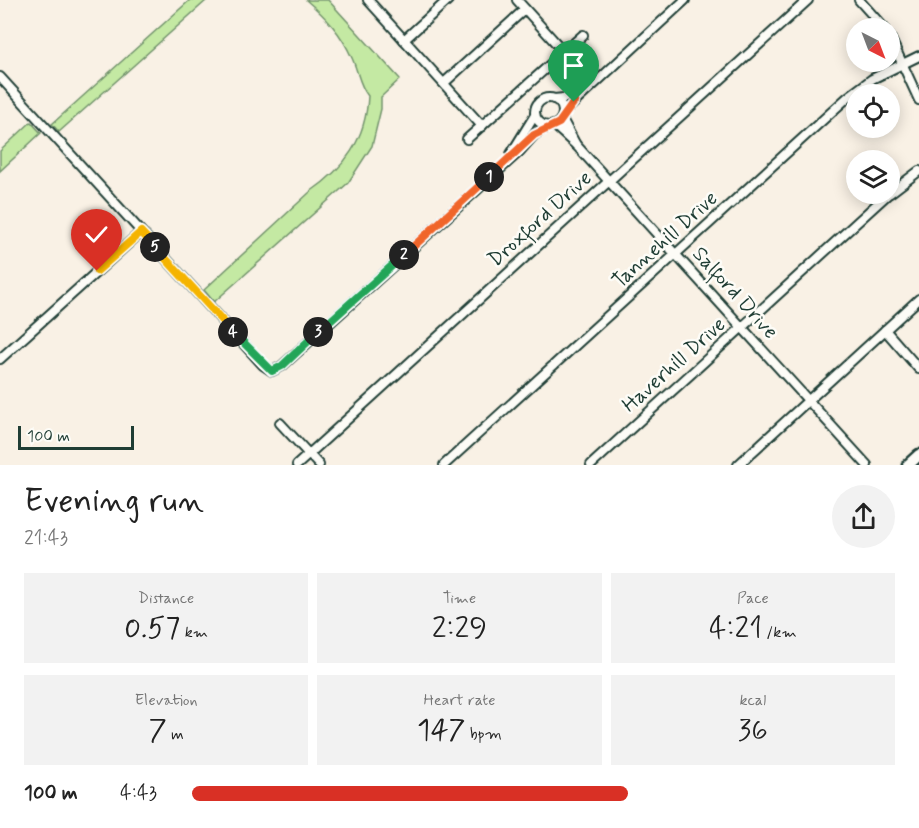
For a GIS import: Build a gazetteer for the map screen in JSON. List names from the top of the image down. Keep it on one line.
{"streets":{"street":["Droxford Drive","Tannehill Drive","Salford Drive","Haverhill Drive"]},"crossings":[["Droxford Drive","Salford Drive"],["Tannehill Drive","Salford Drive"],["Salford Drive","Haverhill Drive"]],"scale_bar":"100 m","north":"bottom right","page":{"pins":["1","5","2","3","4"],"scale":"100 m","heading":["Evening run","21:43"],"stats":[["Distance","0.57 km"],["Time","2:29"],["Pace","4:21 /km"],["Elevation","7 m"],["Heart rate","147 bpm"],["kcal","36"]],"list":[{"name":"100 m","note":"4:43"}]}}
